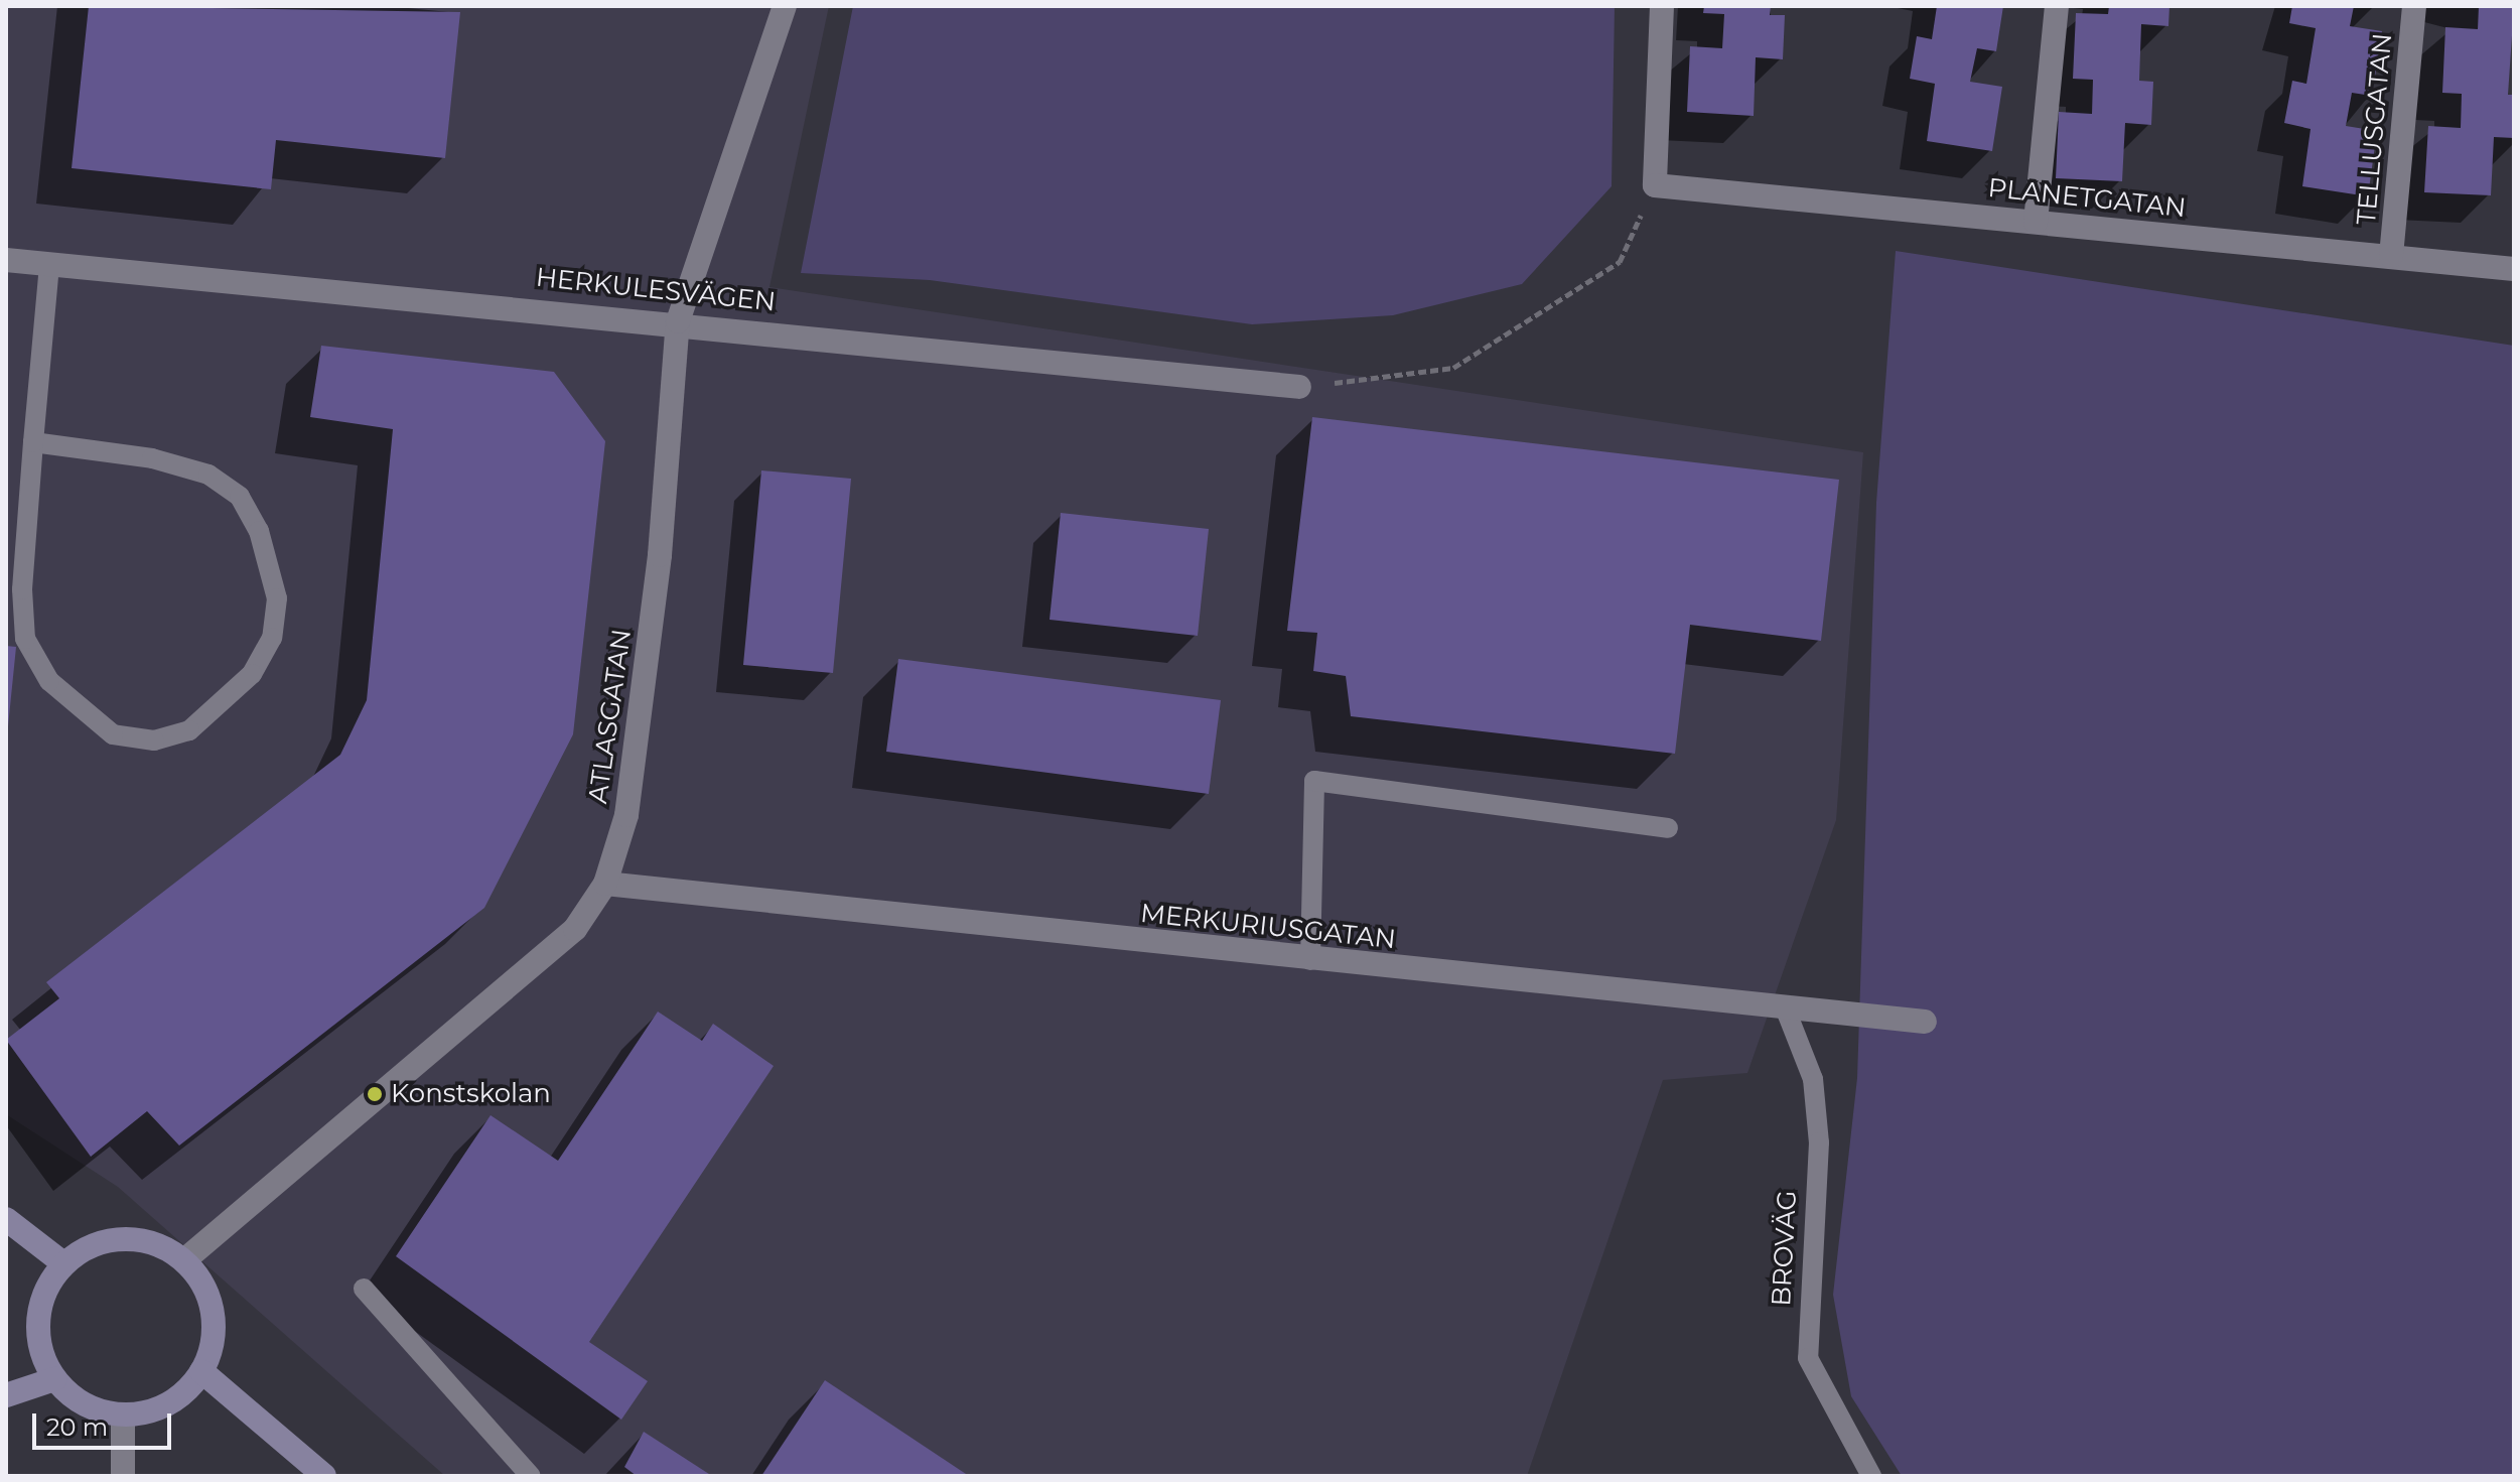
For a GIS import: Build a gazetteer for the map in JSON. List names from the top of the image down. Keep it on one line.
{"streets":{"street":["TELLUSGATAN","PLANETGATAN","HERKULESVÄGEN","ATLASGATAN","MERKURIUSGATAN"],"lane":["BROVÄG"]},"crossings":[["TELLUSGATAN","PLANETGATAN"],["HERKULESVÄGEN","ATLASGATAN"],["ATLASGATAN","MERKURIUSGATAN"],["MERKURIUSGATAN","BROVÄG"]],"places":["Konstskolan"],"scale_bar":"20 m"}
